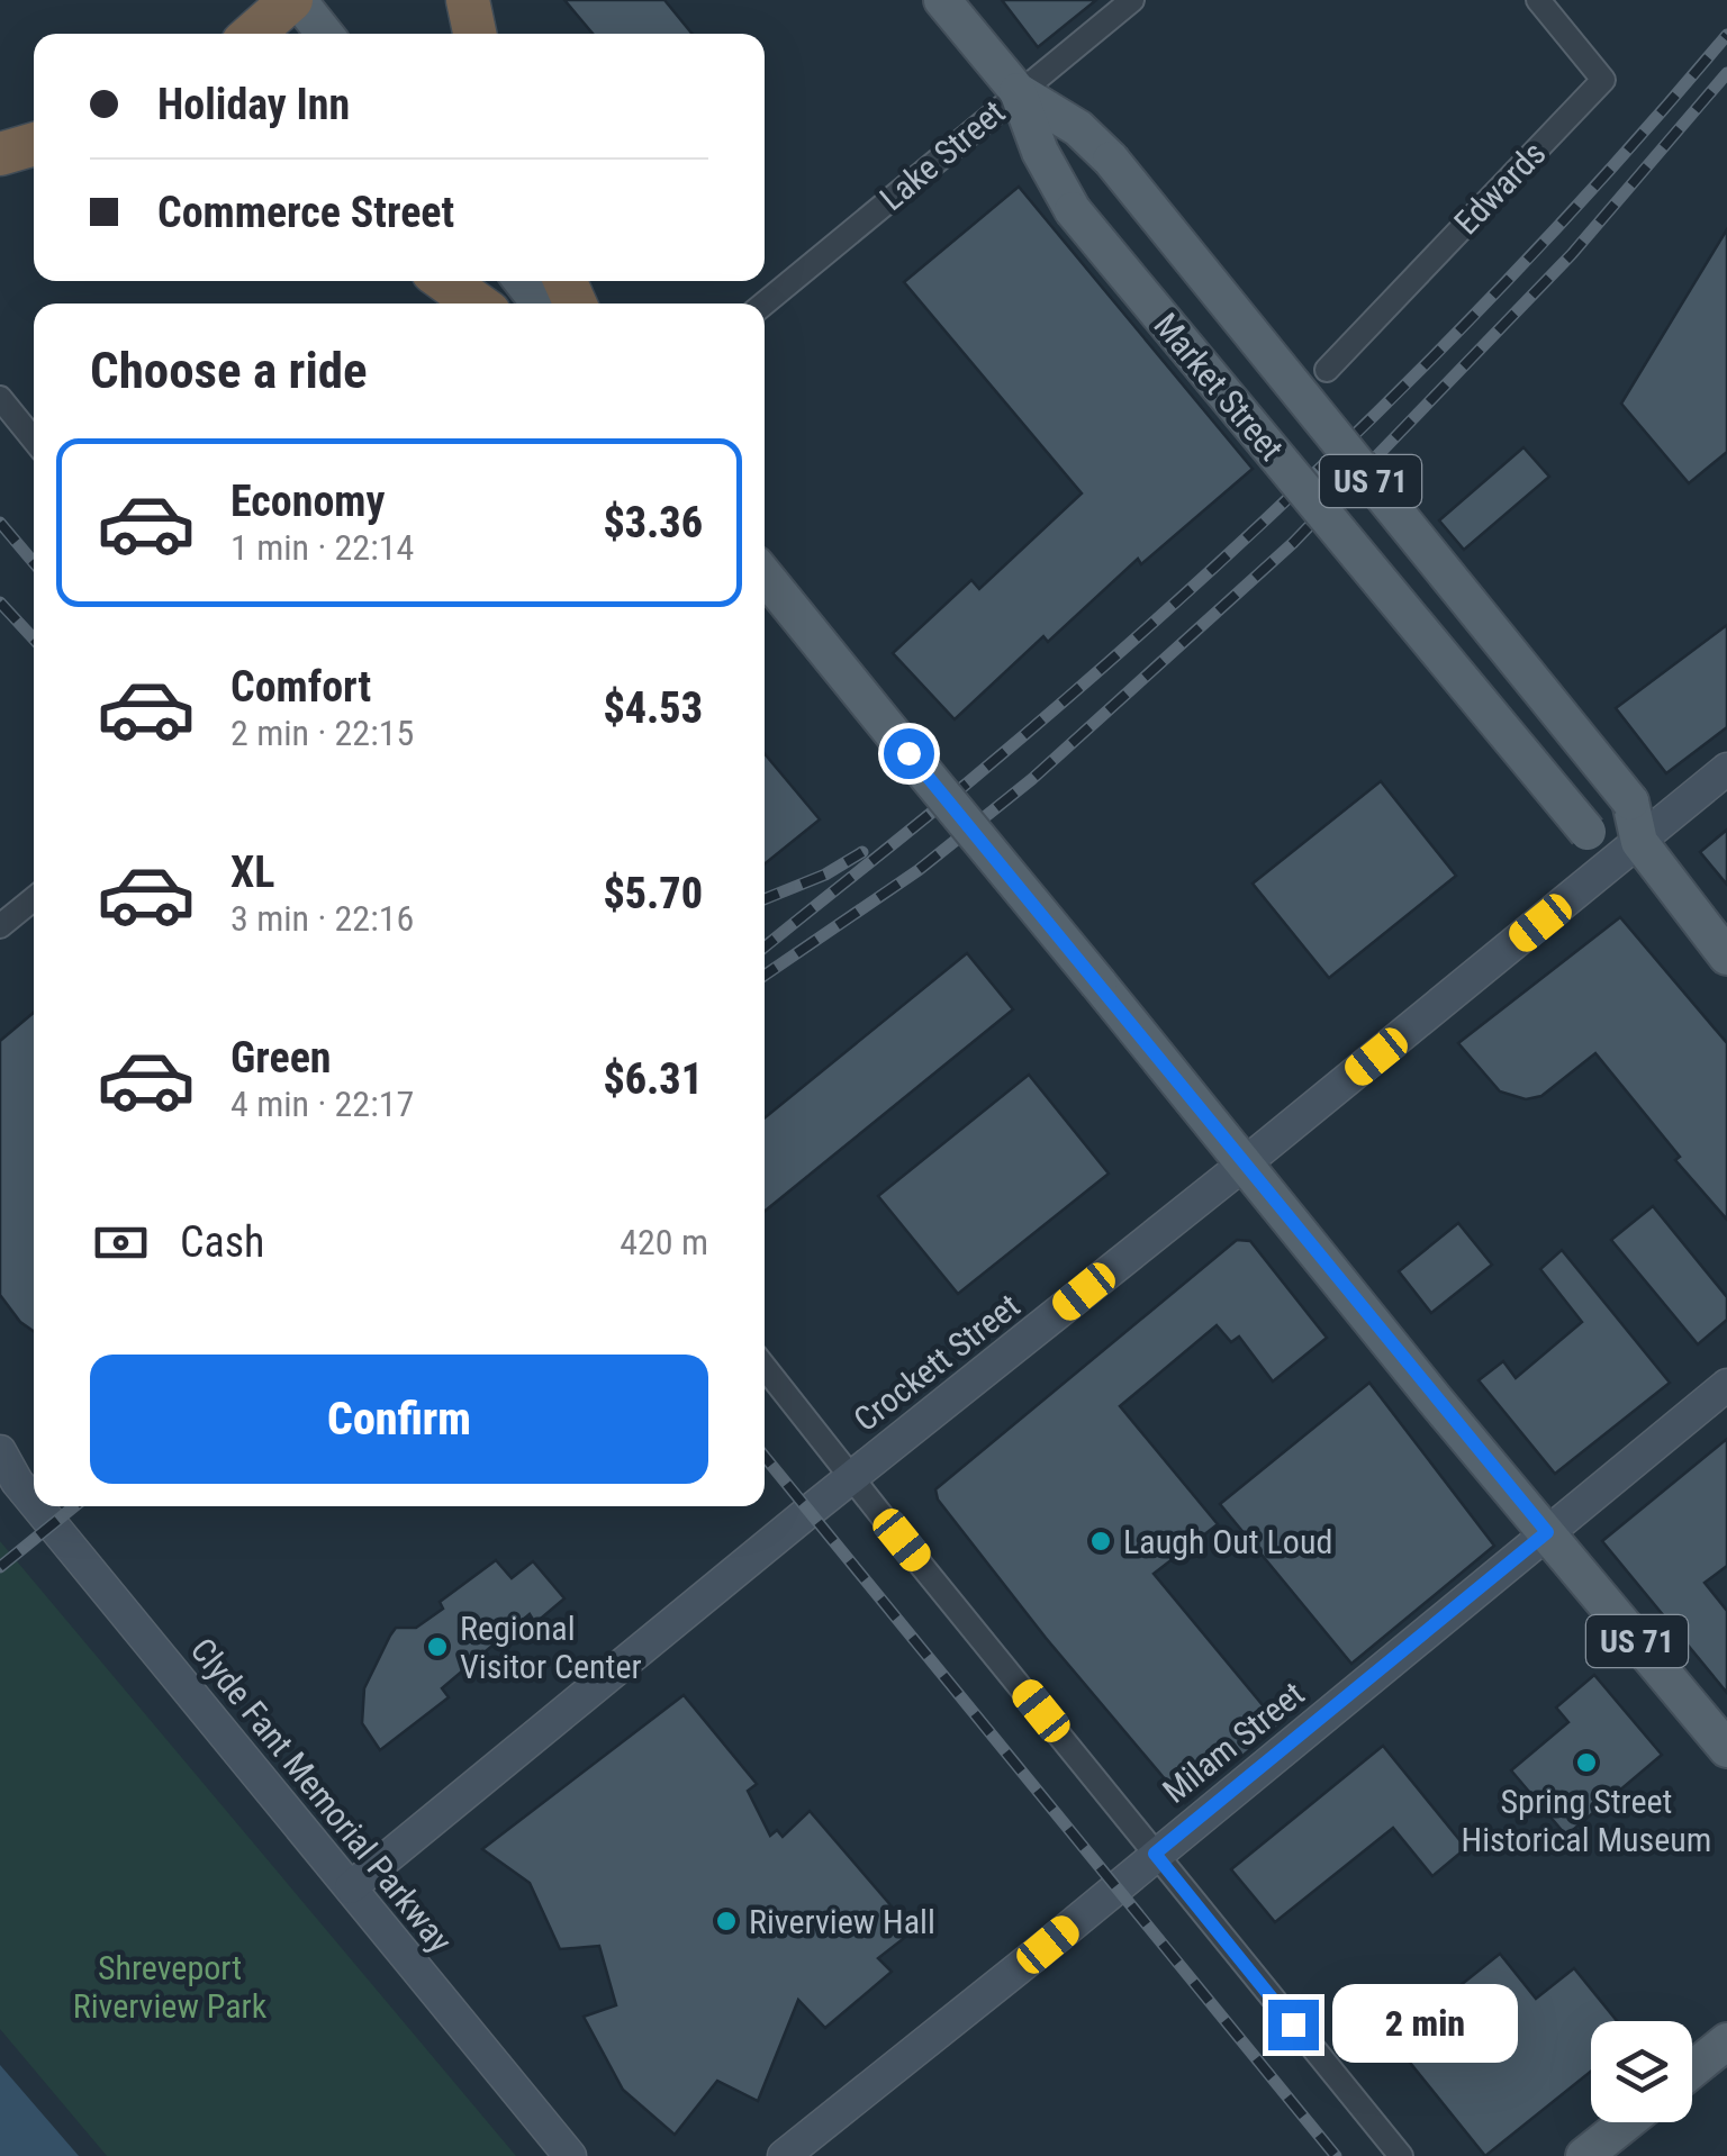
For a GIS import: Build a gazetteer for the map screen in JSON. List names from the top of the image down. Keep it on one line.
{"streets":{"main road":["Market Street","US 71"],"street":["Lake Street","Edwards","Crockett Street","Milam Street","Clyde Fant Memorial Parkway"]},"crossings":[["Lake Street","Market Street"],["Market Street","Crockett Street"],["US 71","Crockett Street"],["US 71","Milam Street"],["Crockett Street","Clyde Fant Memorial Parkway"]],"parks":["Shreveport Riverview Park"],"places":["Laugh Out Loud","Regional Visitor Center","Spring Street Historical Museum","Riverview Hall"],"page":{"banner":["Holiday Inn","Commerce Street"],"heading":"Choose a ride","list":[{"name":"Economy","note":"1 min · 22:14","value":"$3.36"},{"name":"Comfort","note":"2 min · 22:15","value":"$4.53"},{"name":"XL","note":"3 min · 22:16","value":"$5.70"},{"name":"Green","note":"4 min · 22:17","value":"$6.31"}],"pay":["Cash","420 m"],"buttons":"Confirm","bubble":"2 min"}}
